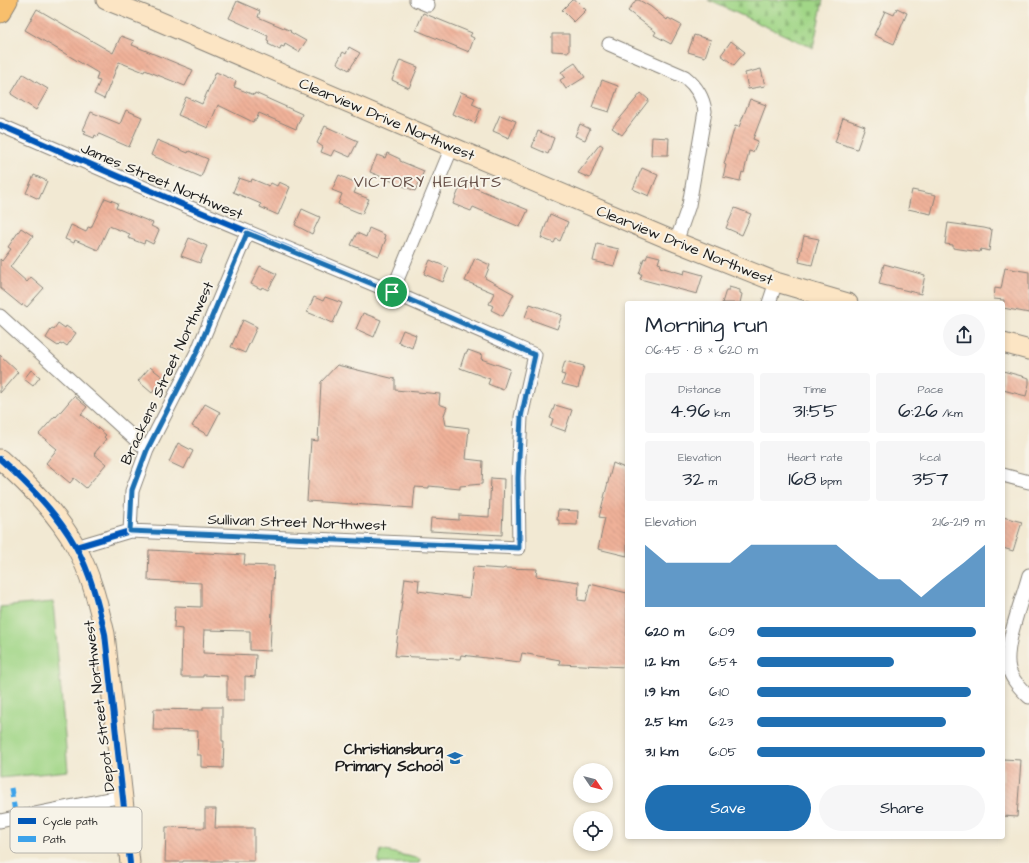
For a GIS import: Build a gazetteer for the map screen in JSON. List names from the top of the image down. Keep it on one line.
{"streets":{"street":["Clearview Drive Northwest","James Street Northwest","Brackens Street Northwest","Sullivan Street Northwest","Depot Street Northwest"]},"crossings":[["James Street Northwest","Brackens Street Northwest"],["James Street Northwest","Sullivan Street Northwest"],["Brackens Street Northwest","Sullivan Street Northwest"],["Sullivan Street Northwest","Depot Street Northwest"]],"districts":["VICTORY HEIGHTS"],"places":{"school or university":["Christiansburg Primary School"]},"legend":["Cycle path","Path"],"north":"bottom right","page":{"heading":["Morning run","06:45 · 8 × 620 m"],"stats":[["Distance","4.96 km"],["Time","31:55"],["Pace","6:26 /km"],["Elevation","32 m"],["Heart rate","168 bpm"],["kcal","357"]],"chart":["Elevation","216–219 m"],"list":[{"name":"620 m","note":"6:09"},{"name":"1.2 km","note":"6:54"},{"name":"1.9 km","note":"6:10"},{"name":"2.5 km","note":"6:23"},{"name":"3.1 km","note":"6:05"}],"buttons":["Save","Share"]}}
